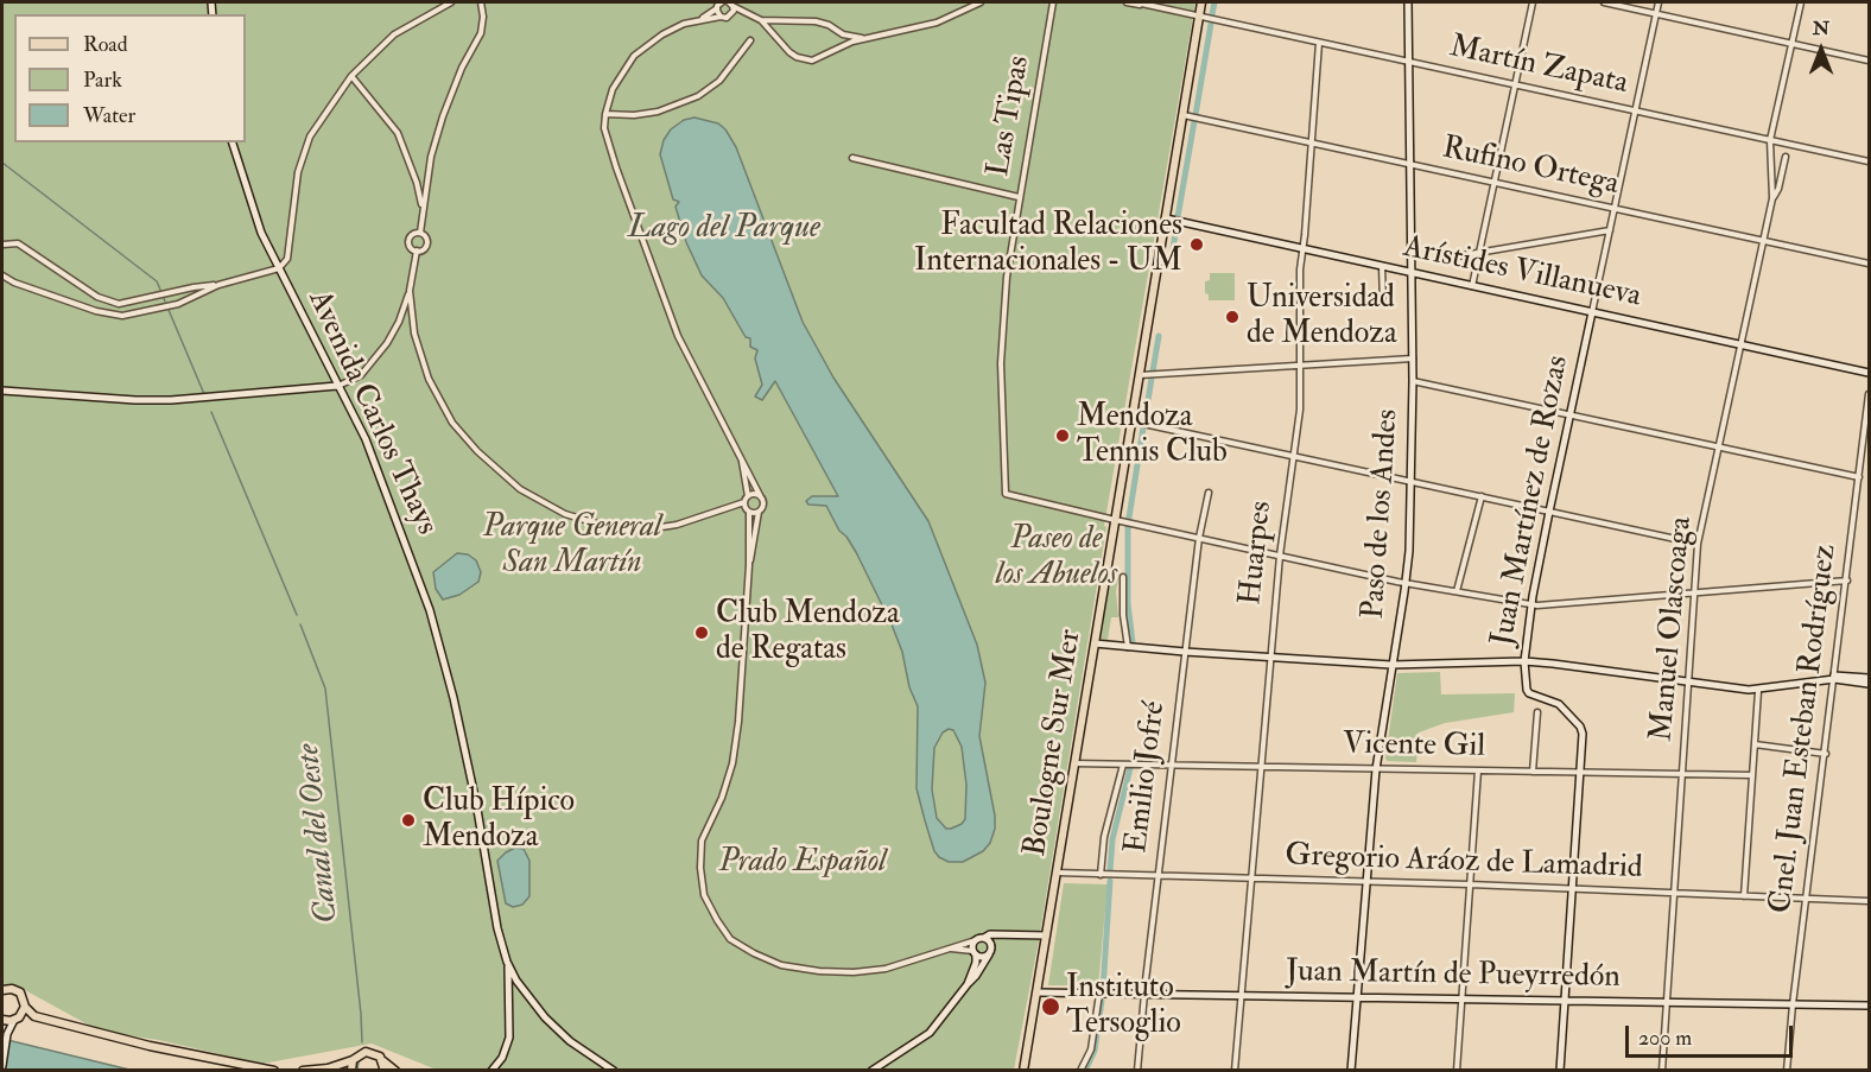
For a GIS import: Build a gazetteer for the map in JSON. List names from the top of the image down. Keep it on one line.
{"streets":{"main road":["Boulogne Sur Mer"],"street":["Martín Zapata","Las Tipas","Rufino Ortega","Arístides Villanueva","Avenida Carlos Thays","Juan Martínez de Rozas","Paso de los Andes","Huarpes","Manuel Olascoaga","Cnel. Juan Esteban Rodríguez","Vicente Gil","Emilio Jofré","Gregorio Aráoz de Lamadrid","Juan Martín de Pueyrredón"]},"crossings":[["Martín Zapata","Juan Martínez de Rozas"],["Martín Zapata","Paso de los Andes"],["Martín Zapata","Huarpes"],["Martín Zapata","Manuel Olascoaga"],["Martín Zapata","Boulogne Sur Mer"],["Las Tipas","Boulogne Sur Mer"],["Rufino Ortega","Juan Martínez de Rozas"],["Rufino Ortega","Paso de los Andes"],["Rufino Ortega","Huarpes"],["Rufino Ortega","Manuel Olascoaga"],["Rufino Ortega","Boulogne Sur Mer"],["Arístides Villanueva","Juan Martínez de Rozas"],["Arístides Villanueva","Paso de los Andes"],["Arístides Villanueva","Huarpes"],["Arístides Villanueva","Manuel Olascoaga"],["Arístides Villanueva","Boulogne Sur Mer"],["Juan Martínez de Rozas","Vicente Gil"],["Juan Martínez de Rozas","Gregorio Aráoz de Lamadrid"],["Juan Martínez de Rozas","Juan Martín de Pueyrredón"],["Paso de los Andes","Vicente Gil"],["Paso de los Andes","Gregorio Aráoz de Lamadrid"],["Paso de los Andes","Juan Martín de Pueyrredón"],["Huarpes","Vicente Gil"],["Huarpes","Gregorio Aráoz de Lamadrid"],["Huarpes","Juan Martín de Pueyrredón"],["Manuel Olascoaga","Vicente Gil"],["Manuel Olascoaga","Gregorio Aráoz de Lamadrid"],["Manuel Olascoaga","Juan Martín de Pueyrredón"],["Cnel. Juan Esteban Rodríguez","Gregorio Aráoz de Lamadrid"],["Cnel. Juan Esteban Rodríguez","Juan Martín de Pueyrredón"],["Boulogne Sur Mer","Vicente Gil"],["Boulogne Sur Mer","Gregorio Aráoz de Lamadrid"],["Boulogne Sur Mer","Juan Martín de Pueyrredón"],["Vicente Gil","Emilio Jofré"],["Emilio Jofré","Gregorio Aráoz de Lamadrid"],["Emilio Jofré","Juan Martín de Pueyrredón"]],"water":["Lago del Parque","Canal del Oeste"],"parks":["Parque General San Martín","Paseo de los Abuelos","Prado Español"],"places":["Facultad Relaciones Internacionales - UM","Universidad de Mendoza","Mendoza Tennis Club","Club Mendoza de Regatas","Club Hípico Mendoza","Instituto Tersoglio"],"legend":["Road","Park","Water"],"scale_bar":"200 m","north":"top"}
